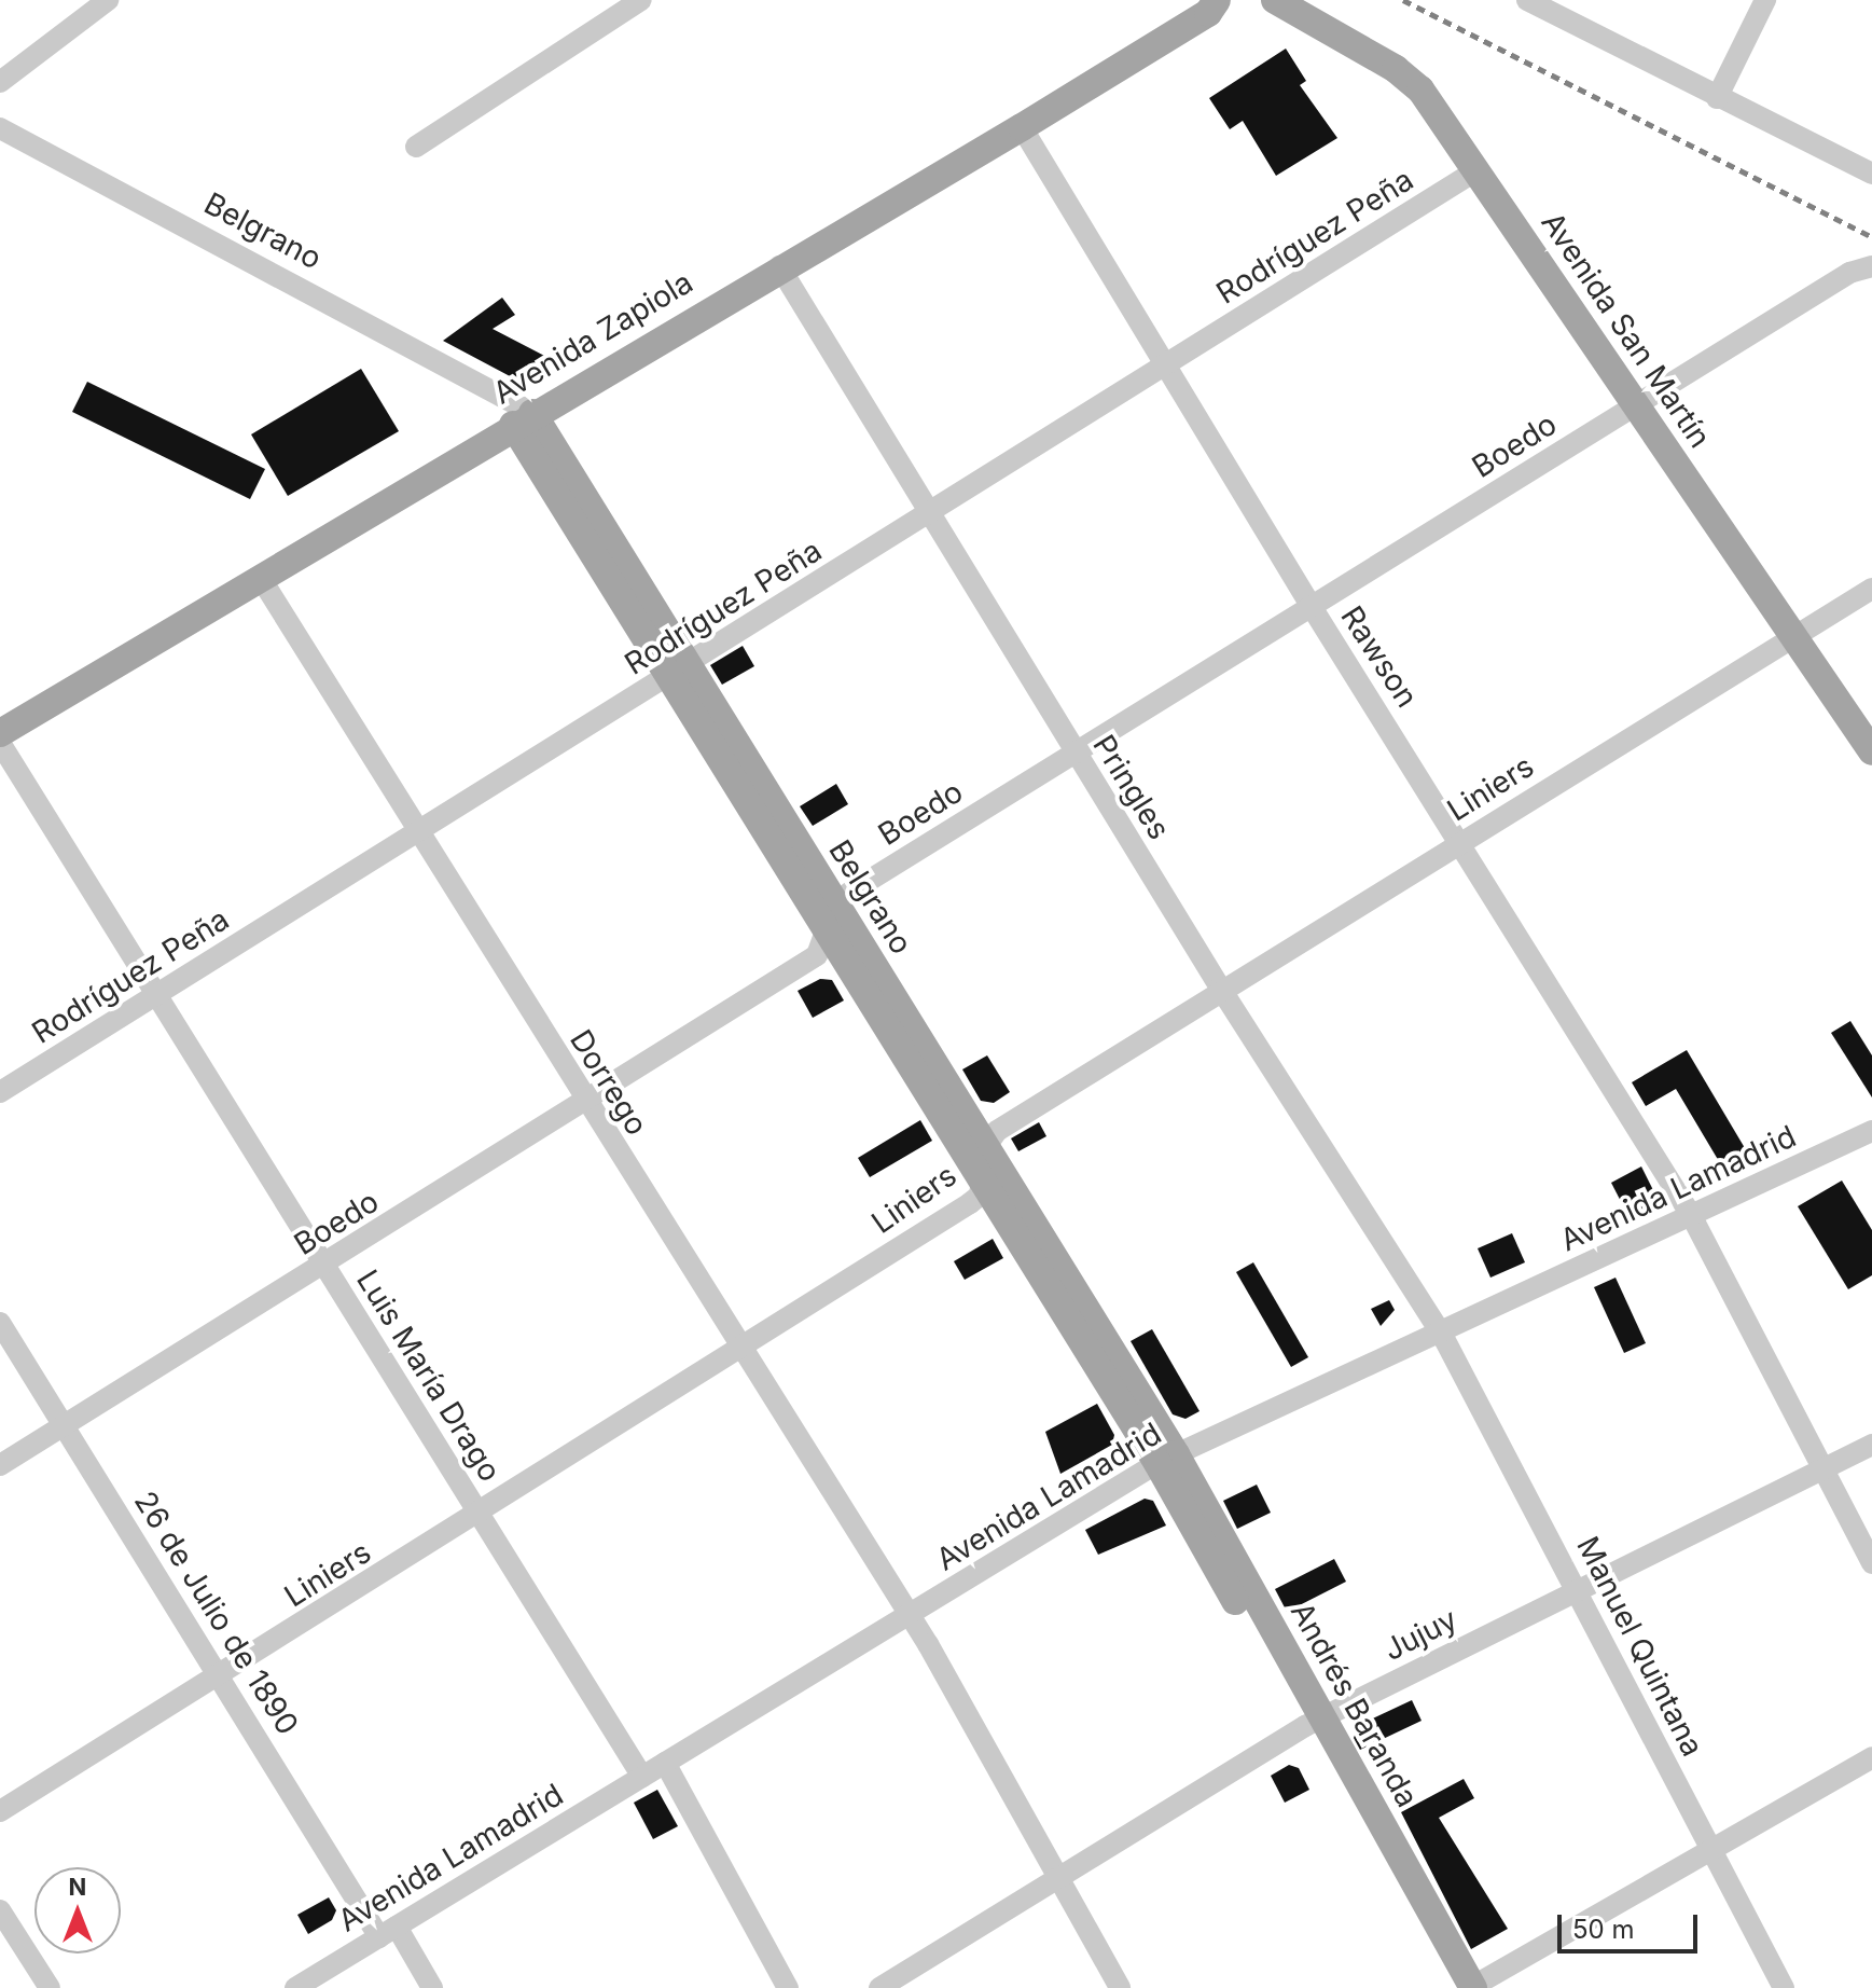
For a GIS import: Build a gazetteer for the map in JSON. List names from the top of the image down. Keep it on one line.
{"streets":{"main road":["Belgrano","Avenida San Martín","Avenida Zapiola","Andrés Baranda"],"street":["Rodríguez Peña","Boedo","Rawson","Pringles","Liniers","Dorrego","Avenida Lamadrid","Luis María Drago","26 de Julio de 1890","Jujuy","Manuel Quintana"]},"crossings":[["Belgrano","Rodríguez Peña"],["Belgrano","Avenida Zapiola"],["Belgrano","Boedo"],["Belgrano","Liniers"],["Belgrano","Avenida Lamadrid"],["Belgrano","Andrés Baranda"],["Rodríguez Peña","Avenida San Martín"],["Rodríguez Peña","Rawson"],["Rodríguez Peña","Pringles"],["Rodríguez Peña","Dorrego"],["Rodríguez Peña","Luis María Drago"],["Avenida San Martín","Boedo"],["Avenida San Martín","Liniers"],["Avenida Zapiola","Rawson"],["Avenida Zapiola","Pringles"],["Avenida Zapiola","Dorrego"],["Boedo","Rawson"],["Boedo","Pringles"],["Boedo","Dorrego"],["Boedo","Luis María Drago"],["Boedo","26 de Julio de 1890"],["Rawson","Liniers"],["Rawson","Avenida Lamadrid"],["Rawson","Jujuy"],["Pringles","Liniers"],["Pringles","Avenida Lamadrid"],["Pringles","Manuel Quintana"],["Liniers","Dorrego"],["Liniers","Luis María Drago"],["Liniers","26 de Julio de 1890"],["Dorrego","Avenida Lamadrid"],["Dorrego","Jujuy"],["Avenida Lamadrid","Luis María Drago"],["Avenida Lamadrid","26 de Julio de 1890"],["Avenida Lamadrid","Manuel Quintana"],["Avenida Lamadrid","Andrés Baranda"],["Jujuy","Manuel Quintana"],["Jujuy","Andrés Baranda"]],"scale_bar":"50 m","north":"top"}
